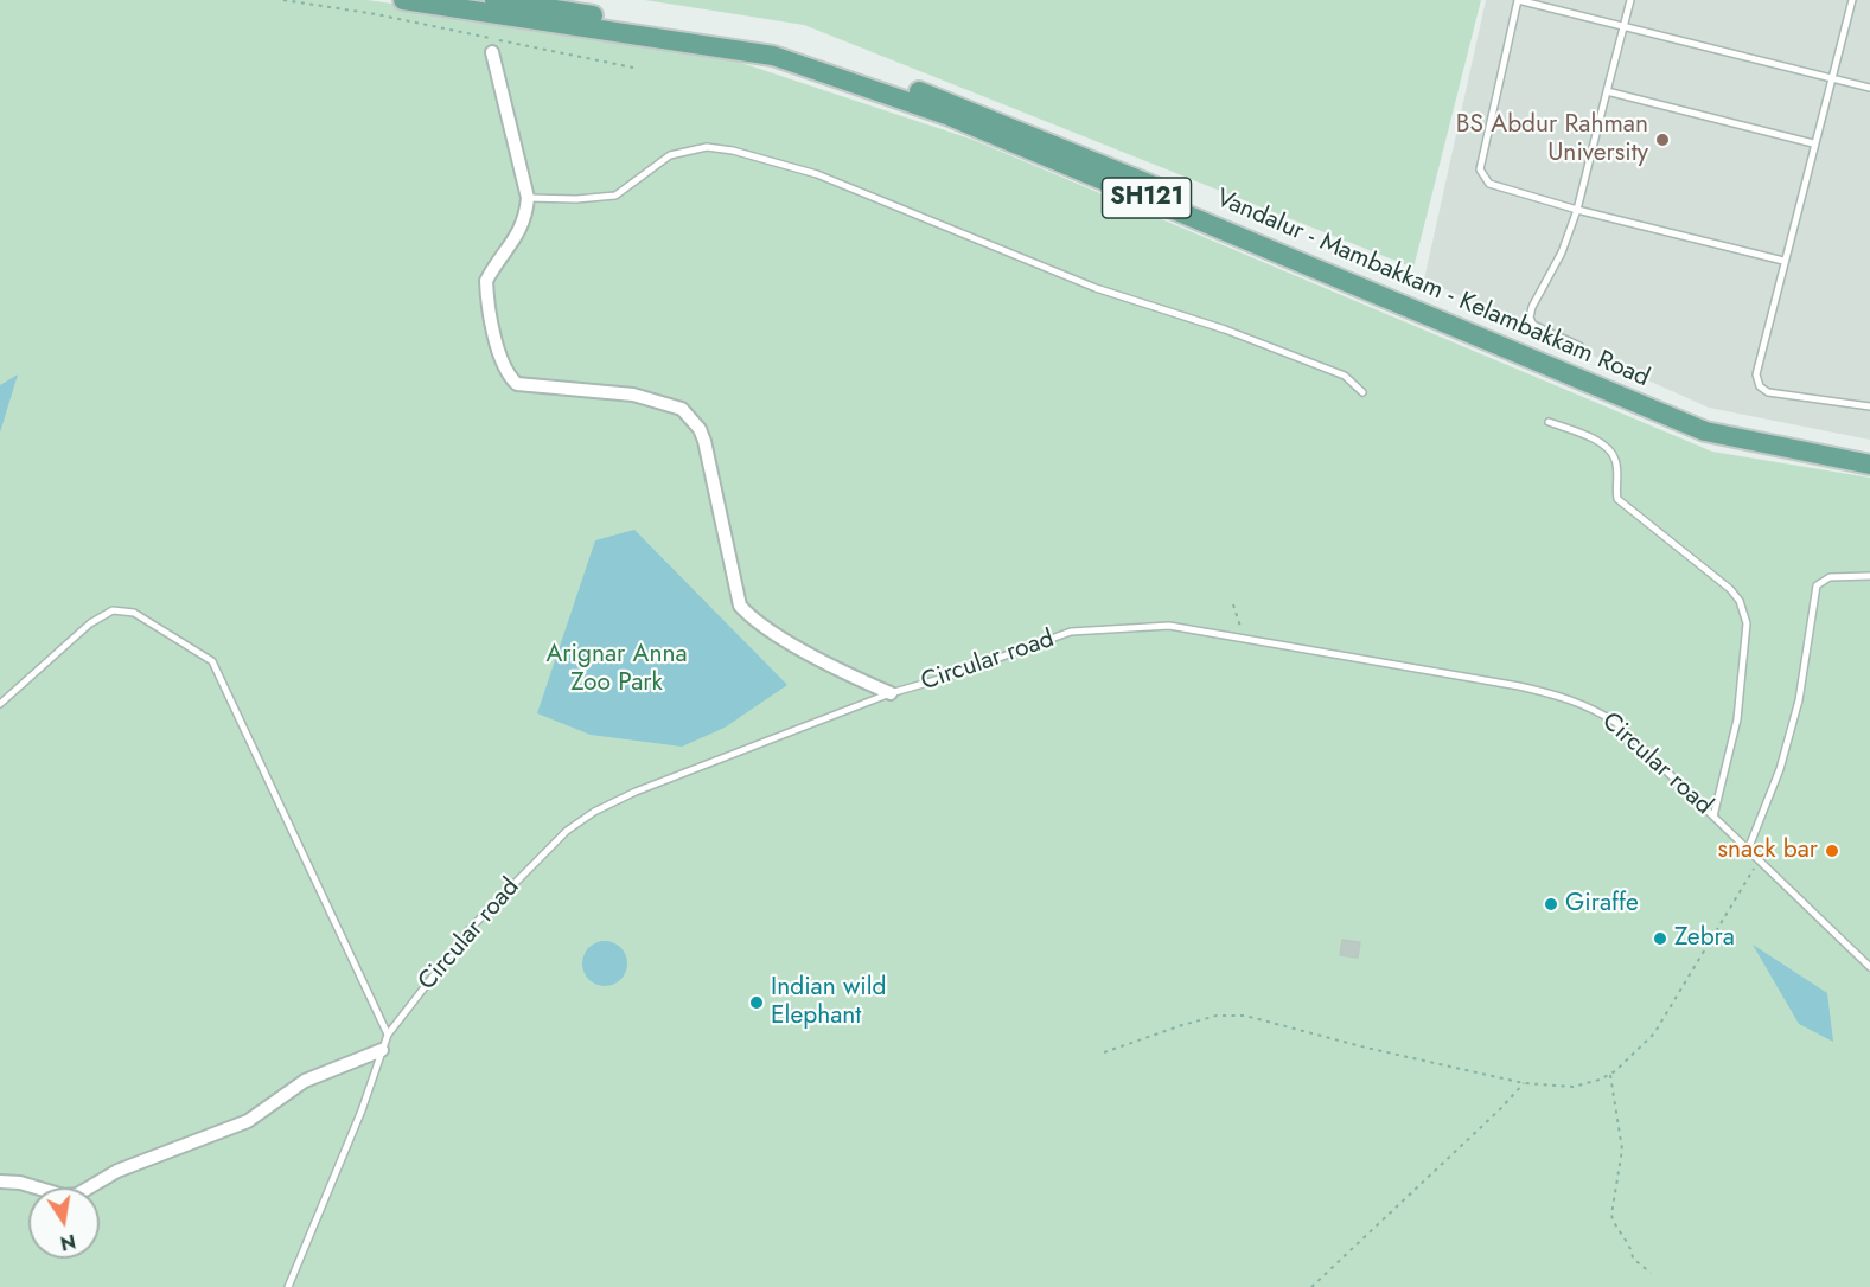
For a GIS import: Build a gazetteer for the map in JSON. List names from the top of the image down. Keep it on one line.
{"streets":{"main road":["SH121","Vandalur - Mambakkam - Kelambakkam Road"],"lane":["Circular road"]},"parks":["Arignar Anna Zoo Park"],"places":["BS Abdur Rahman University","snack bar","Giraffe","Zebra","Indian wild Elephant"],"north":"bottom"}
